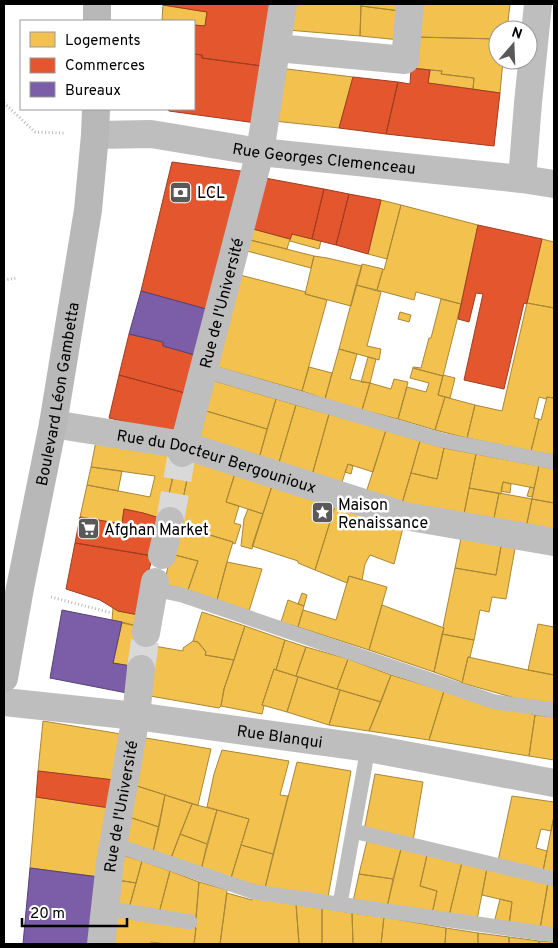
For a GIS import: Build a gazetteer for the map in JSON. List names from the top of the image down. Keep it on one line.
{"streets":{"main road":["Boulevard Léon Gambetta"],"street":["Rue Georges Clemenceau","Rue de l'Université","Rue du Docteur Bergounioux","Rue Blanqui"]},"crossings":[["Rue Georges Clemenceau","Rue de l'Université"],["Rue Georges Clemenceau","Boulevard Léon Gambetta"],["Rue de l'Université","Rue du Docteur Bergounioux"],["Rue de l'Université","Rue Blanqui"],["Boulevard Léon Gambetta","Rue du Docteur Bergounioux"]],"places":{"bank":["LCL"],"place":["Maison Renaissance"],"supermarket":["Afghan Market"]},"legend":["Logements","Commerces","Bureaux"],"scale_bar":"20 m","north":"top"}
